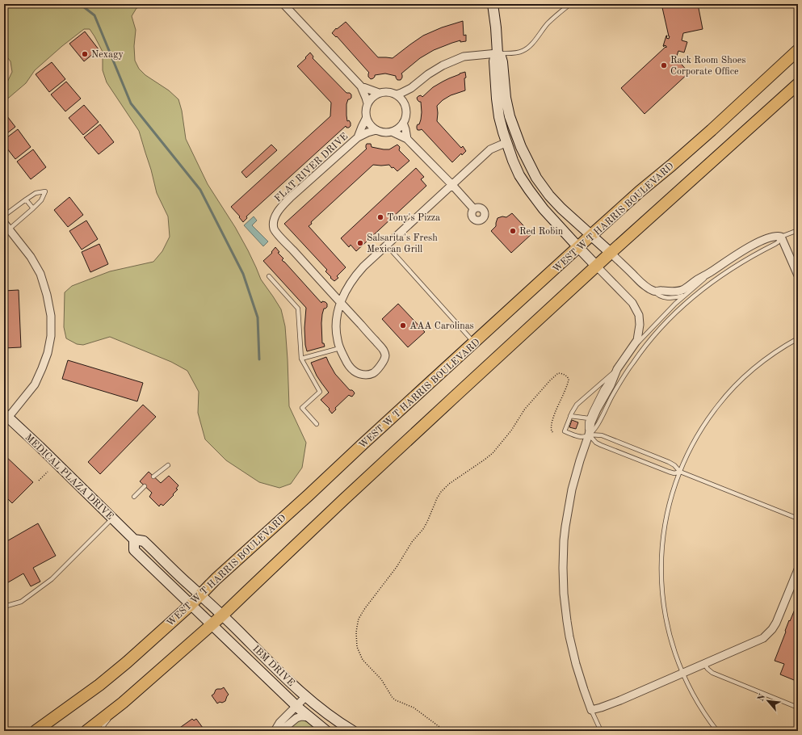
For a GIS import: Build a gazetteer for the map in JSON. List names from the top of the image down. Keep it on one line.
{"streets":{"main road":["WEST W T HARRIS BOULEVARD"],"street":["FLAT RIVER DRIVE","MEDICAL PLAZA DRIVE","IBM DRIVE"]},"crossings":[["WEST W T HARRIS BOULEVARD","MEDICAL PLAZA DRIVE"],["WEST W T HARRIS BOULEVARD","IBM DRIVE"],["MEDICAL PLAZA DRIVE","IBM DRIVE"]],"places":["Nexagy","Rack Room Shoes Corporate Office","Tony's Pizza","Red Robin","Salsarita's Fresh Mexican Grill","AAA Carolinas"],"north":"top left"}
